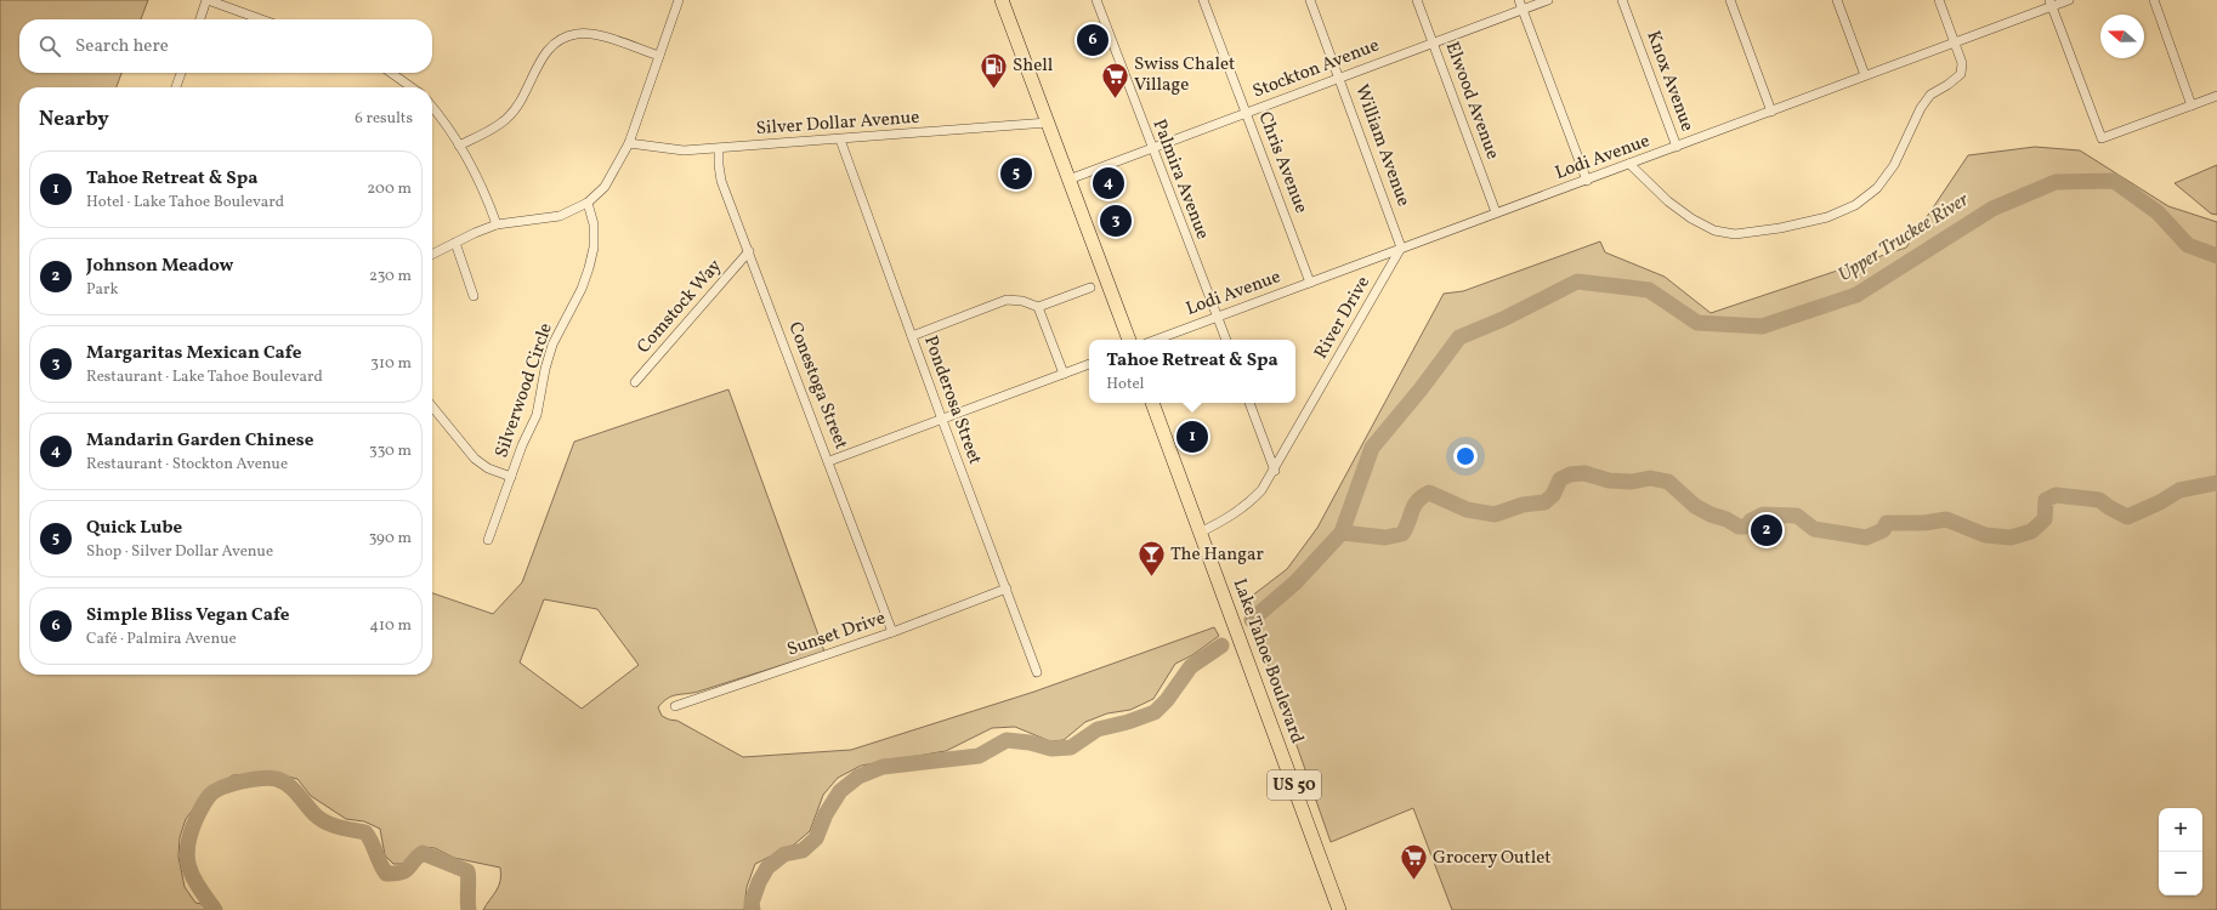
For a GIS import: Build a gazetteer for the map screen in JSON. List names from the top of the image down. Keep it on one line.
{"streets":{"highway":["Lake Tahoe Boulevard","US 50"],"street":["Stockton Avenue","Knox Avenue","Elwood Avenue","Silver Dollar Avenue","William Avenue","Lodi Avenue","Chris Avenue","Palmira Avenue","Comstock Way","River Drive","Conestoga Street","Silverwood Circle","Ponderosa Street","Sunset Drive"]},"crossings":[["Stockton Avenue","Elwood Avenue"],["Stockton Avenue","William Avenue"],["Stockton Avenue","Chris Avenue"],["Stockton Avenue","Palmira Avenue"],["Knox Avenue","Lodi Avenue"],["Elwood Avenue","Lodi Avenue"],["Silver Dollar Avenue","Conestoga Street"],["Silver Dollar Avenue","Ponderosa Street"],["William Avenue","Lodi Avenue"],["William Avenue","River Drive"],["Lodi Avenue","Chris Avenue"],["Lodi Avenue","Palmira Avenue"],["Lodi Avenue","River Drive"],["Comstock Way","Conestoga Street"],["River Drive","Lake Tahoe Boulevard"],["Conestoga Street","Sunset Drive"],["Ponderosa Street","Sunset Drive"]],"water":["Upper Truckee River"],"places":{"fuel station":["Shell"],"supermarket":["Swiss Chalet Village","Grocery Outlet"],"bar":["The Hangar"]},"north":"left","page":{"search":"Search here","pins":["6","5","4","3","1","2"],"heading":["Nearby","6 results"],"list":[{"mark":"1","name":"Tahoe Retreat & Spa","note":"Hotel · Lake Tahoe Boulevard","value":"200 m"},{"mark":"2","name":"Johnson Meadow","note":"Park","value":"230 m"},{"mark":"3","name":"Margaritas Mexican Cafe","note":"Restaurant · Lake Tahoe Boulevard","value":"310 m"},{"mark":"4","name":"Mandarin Garden Chinese","note":"Restaurant · Stockton Avenue","value":"330 m"},{"mark":"5","name":"Quick Lube","note":"Shop · Silver Dollar Avenue","value":"390 m"},{"mark":"6","name":"Simple Bliss Vegan Cafe","note":"Café · Palmira Avenue","value":"410 m"}],"popup":["Tahoe Retreat & Spa","Hotel"],"map_buttons":["+","−"]}}
